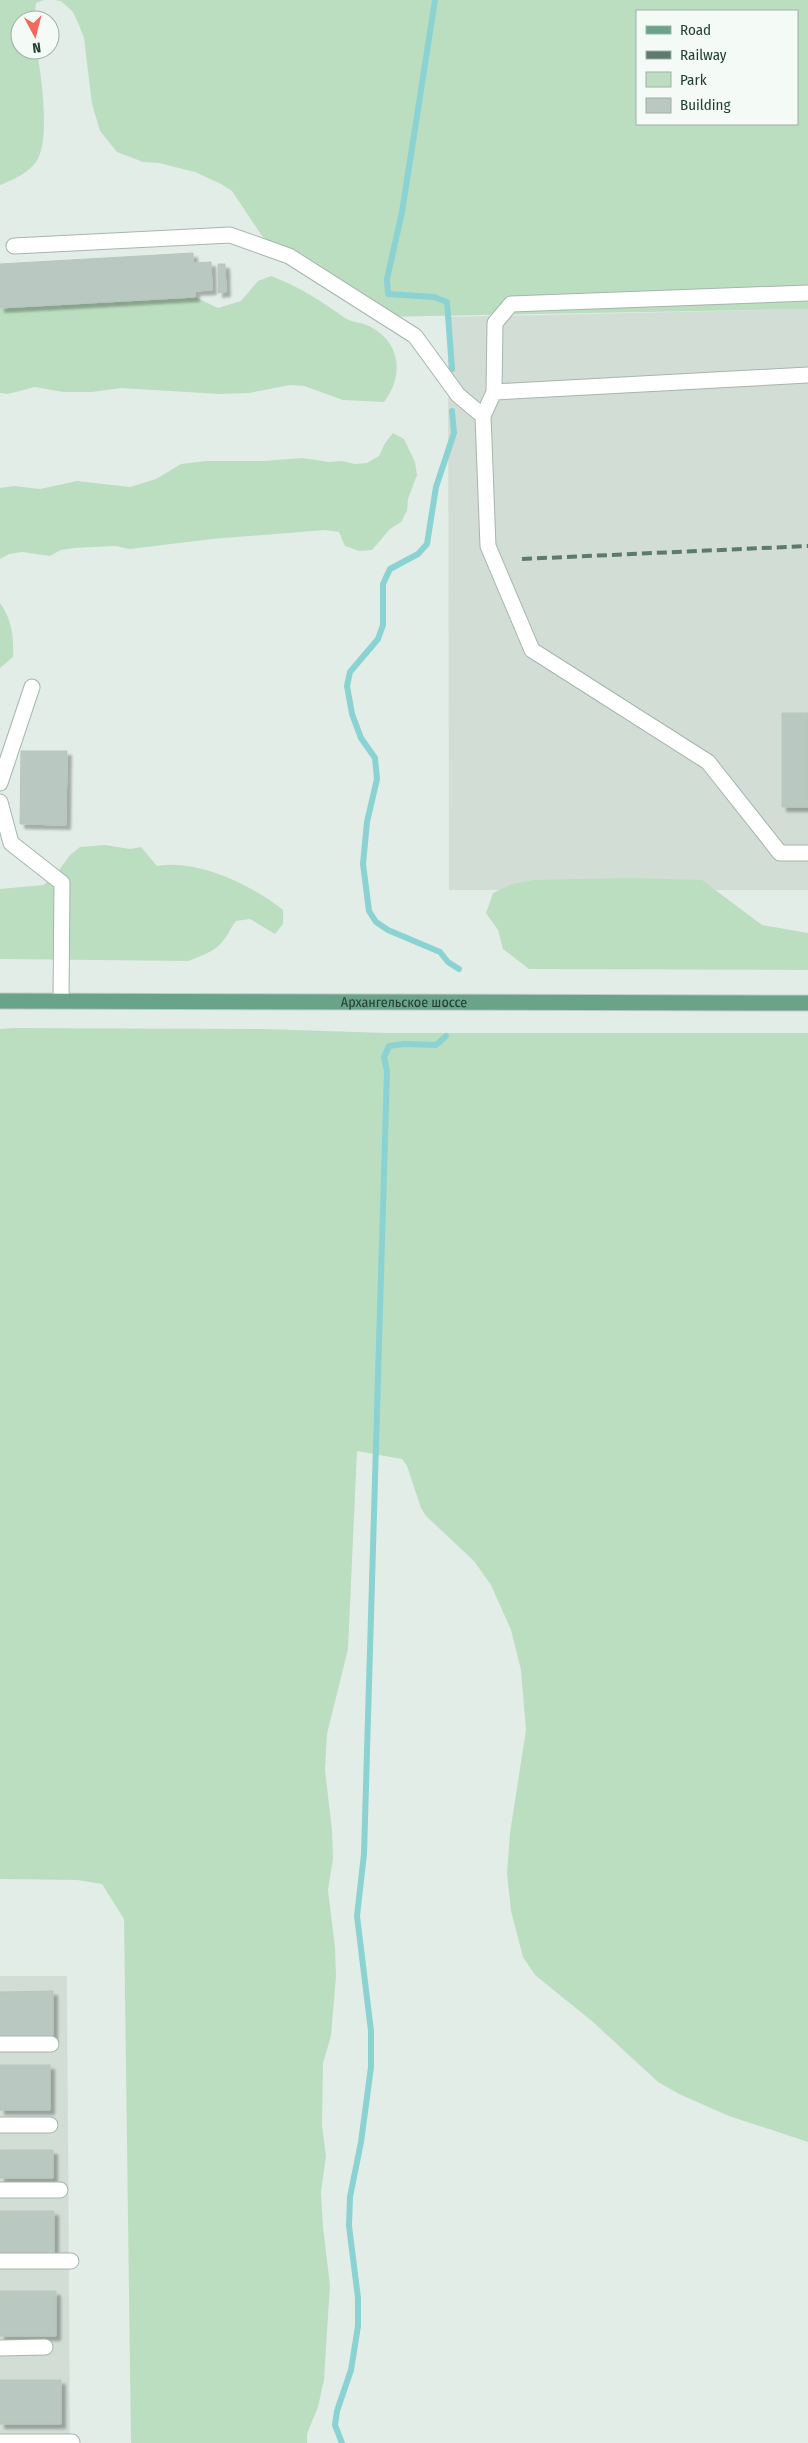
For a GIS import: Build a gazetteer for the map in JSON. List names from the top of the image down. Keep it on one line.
{"streets":{"main road":["Архангельское шоссе"]},"legend":["Road","Railway","Park","Building"],"north":"bottom"}
